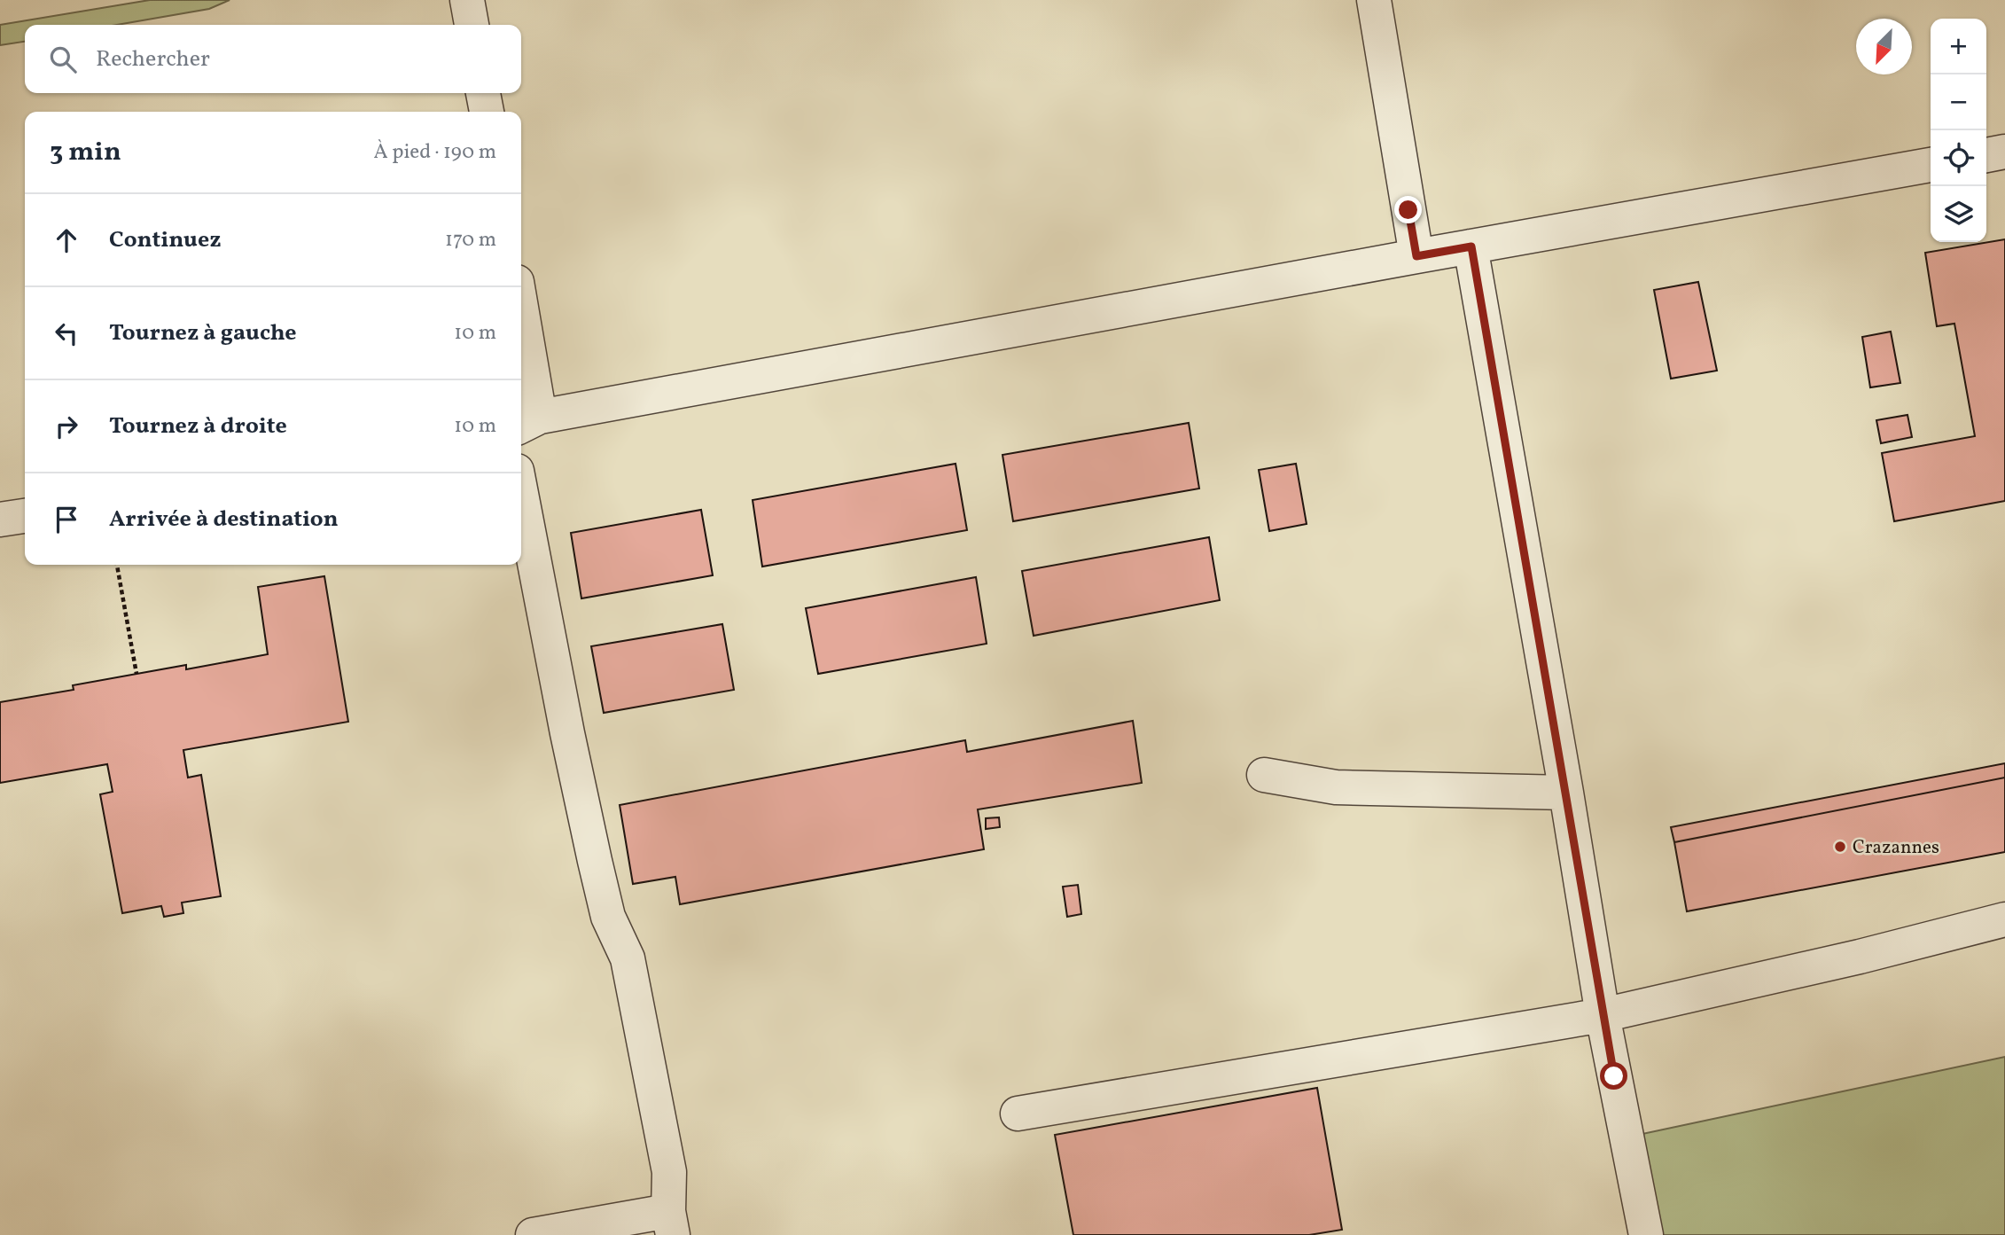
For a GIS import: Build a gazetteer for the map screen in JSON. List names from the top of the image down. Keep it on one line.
{"places":["Crazannes"],"north":"bottom left","page":{"map_buttons":["+","−"],"search":"Rechercher","heading":["3 min","À pied · 190 m"],"list":[["Continuez","170 m"],["Tournez à gauche","10 m"],["Tournez à droite","10 m"],"Arrivée à destination"]}}
